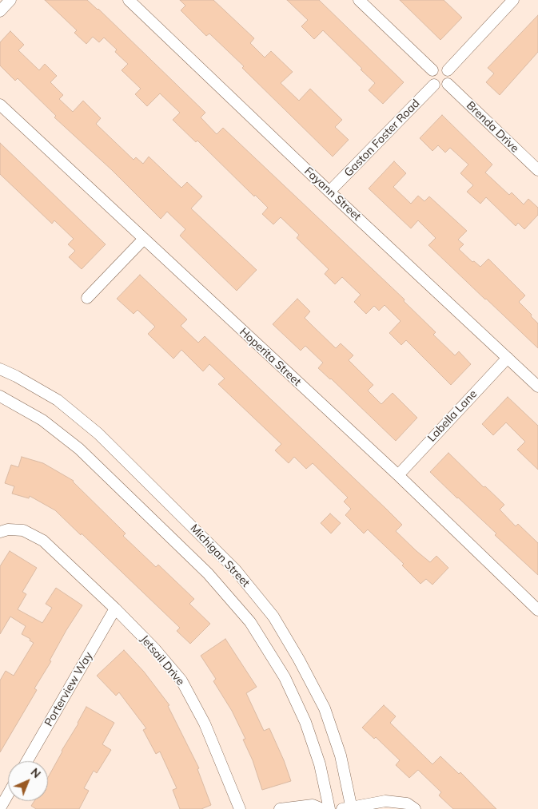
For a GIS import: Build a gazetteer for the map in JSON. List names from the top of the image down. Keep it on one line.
{"streets":{"street":["Brenda Drive","Gaston Foster Road","Fayann Street","Hoperita Street","Labella Lane","Michigan Street","Jetsail Drive","Porterview Way"]},"crossings":[["Brenda Drive","Gaston Foster Road"],["Gaston Foster Road","Fayann Street"],["Fayann Street","Labella Lane"],["Hoperita Street","Labella Lane"],["Jetsail Drive","Porterview Way"]],"north":"top right"}
